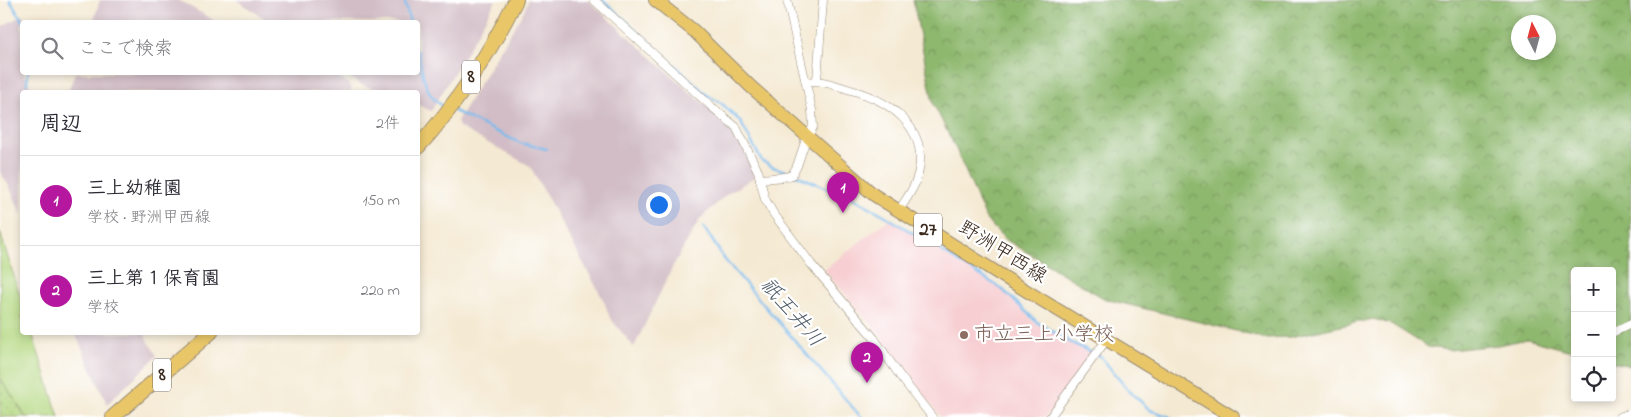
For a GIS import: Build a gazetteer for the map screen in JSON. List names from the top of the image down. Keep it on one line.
{"streets":{"highway":["8"],"main road":["27","野洲甲西線"]},"water":["祇王井川"],"places":["市立三上小学校"],"north":"top","page":{"search":"ここで検索","heading":["周辺","2件"],"list":[{"mark":"1","name":"三上幼稚園","note":"学校 · 野洲甲西線","value":"150 m"},{"mark":"2","name":"三上第１保育園","note":"学校","value":"220 m"}],"pins":["1","2"],"map_buttons":["+","−"]}}
